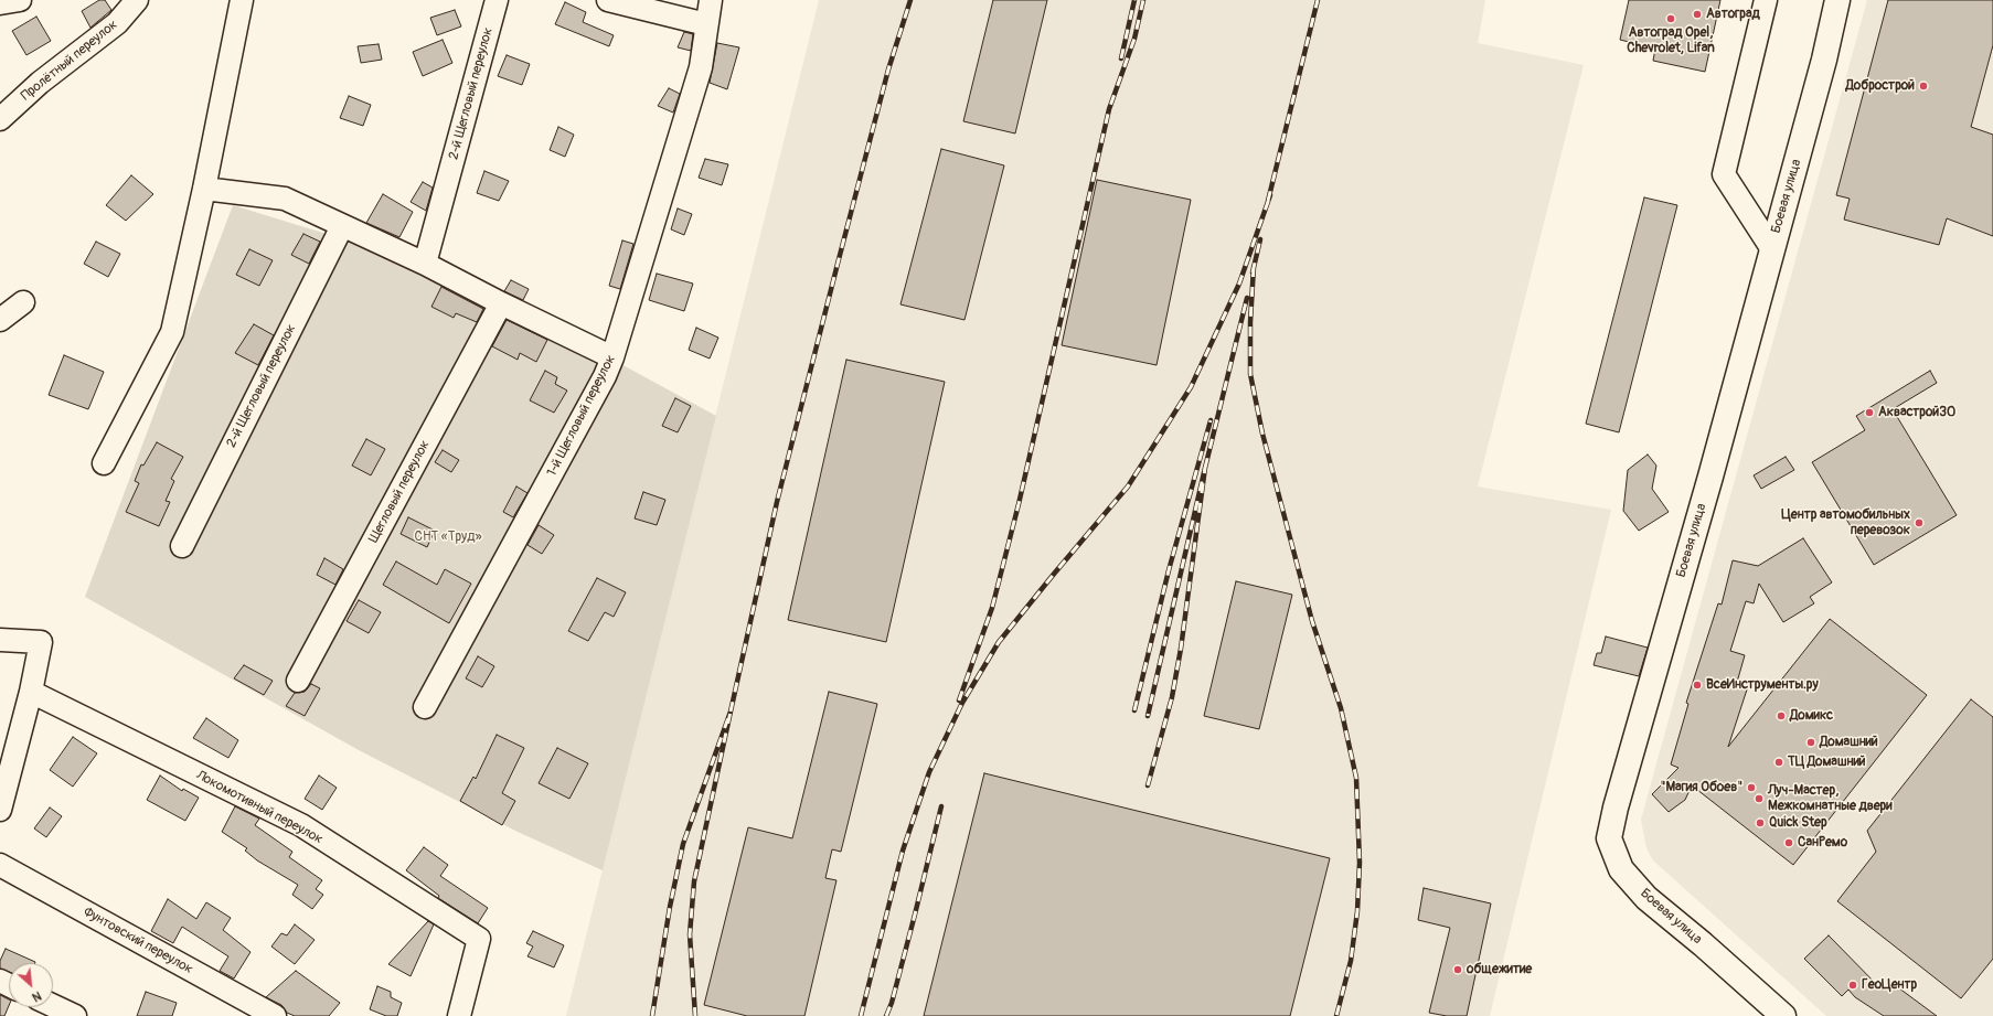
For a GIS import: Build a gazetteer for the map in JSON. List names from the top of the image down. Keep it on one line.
{"streets":{"main road":["Боевая улица"],"street":["Пролётный переулок","2-й Щегловый переулок","1-й Щегловый переулок","Щегловый переулок","Локомотивный переулок","Фунтовский переулок"]},"parks":["СНТ «Труд»"],"places":["Автоград","Автоград Opel, Chevrolet, Lifan","Добрострой","Аквастрой30","Центр автомобильных перевозок","ВсеИнструменты.ру","Домикс","Домашний","ТЦ Домашний","\"Магия Обоев\"","Луч-Мастер, Межкомнатные двери","Quick Step","СанРемо","общежитие","ГеоЦентр"],"north":"bottom right"}
